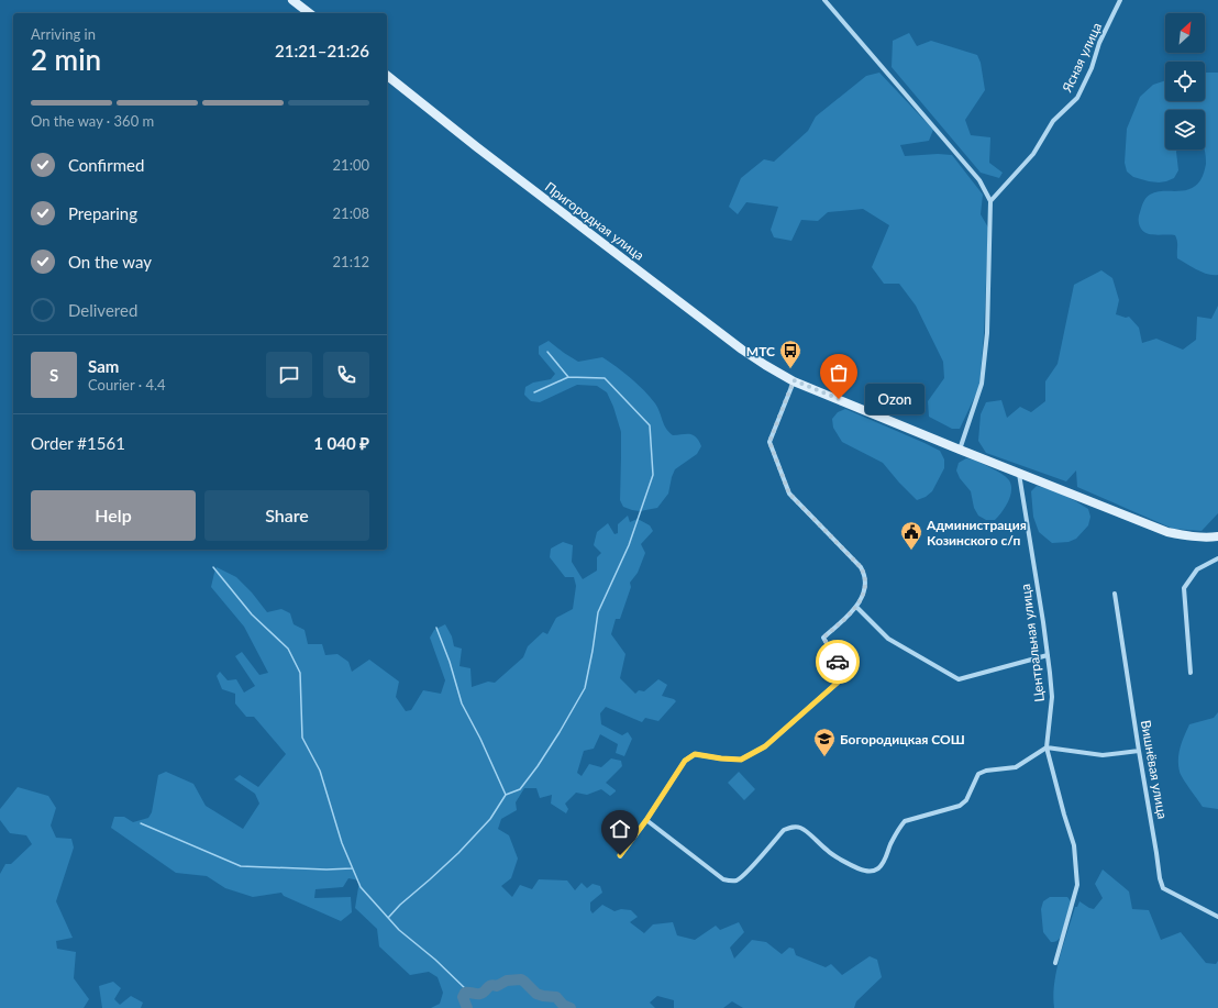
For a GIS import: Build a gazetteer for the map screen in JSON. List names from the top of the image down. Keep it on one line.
{"streets":{"street":["Ясная улица","Пригородная улица","Центральная улица","Вишнёвая улица"]},"crossings":[["Пригородная улица","Центральная улица"]],"places":{"bus stop":["МТС"],"other":["Ozon"],"public building":["Администрация Козинского с/п"],"school or university":["Богородицкая СОШ"]},"north":"top right","page":{"heading":["2 min","Arriving in","21:21–21:26"],"panel":["Sam","Courier · 4.4","Order #1561","1 040 ₽"],"bar":"On the way · 360 m","list":[["Confirmed","21:00"],["Preparing","21:08"],["On the way","21:12"],"Delivered"],"round":"S","bubble":"Ozon","buttons":["Help","Share"]}}
